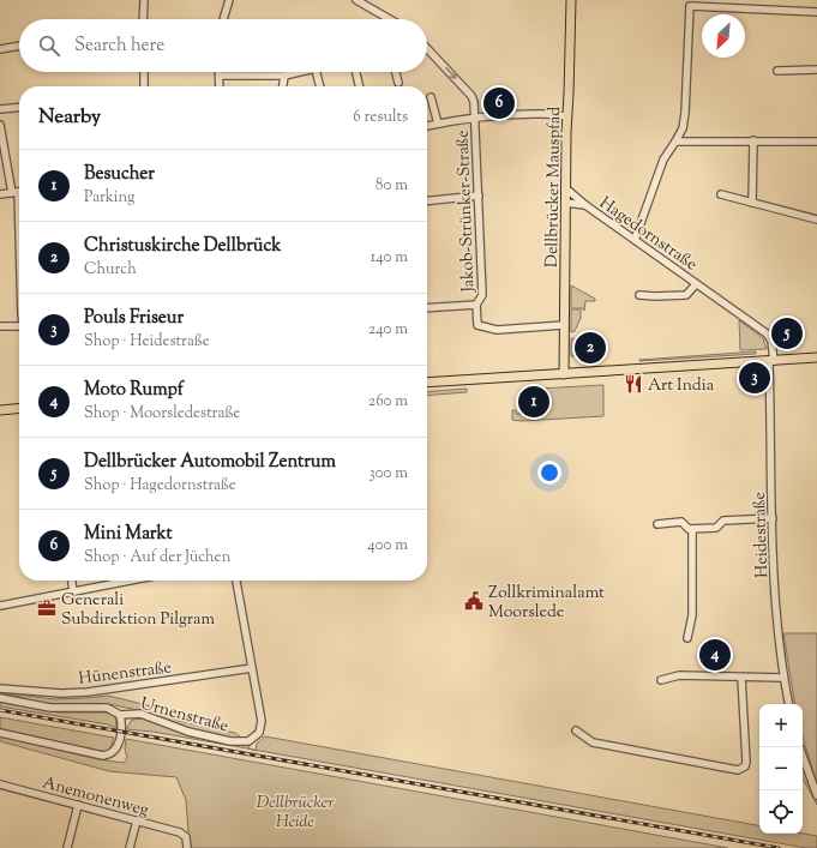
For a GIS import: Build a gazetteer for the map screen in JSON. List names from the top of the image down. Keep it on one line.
{"streets":{"main road":["Dellbrücker Mauspfad"],"street":["Jakob-Strünker-Straße","Hagedornstraße","Heidestraße","Hünenstraße","Urnenstraße","Anemonenweg"]},"crossings":[["Dellbrücker Mauspfad","Hagedornstraße"],["Hagedornstraße","Heidestraße"],["Hünenstraße","Urnenstraße"]],"parks":["Dellbrücker Heide"],"places":{"restaurant":["Art India"],"public building":["Zollkriminalamt Moorslede"],"office":["Generali Subdirektion Pilgram"]},"north":"bottom left","page":{"search":"Search here","pins":["6","5","2","3","1","4"],"heading":["Nearby","6 results"],"list":[{"mark":"1","name":"Besucher","note":"Parking","value":"80 m"},{"mark":"2","name":"Christuskirche Dellbrück","note":"Church","value":"140 m"},{"mark":"3","name":"Pouls Friseur","note":"Shop · Heidestraße","value":"240 m"},{"mark":"4","name":"Moto Rumpf","note":"Shop · Moorsledestraße","value":"260 m"},{"mark":"5","name":"Dellbrücker Automobil Zentrum","note":"Shop · Hagedornstraße","value":"300 m"},{"mark":"6","name":"Mini Markt","note":"Shop · Auf der Jüchen","value":"400 m"}],"map_buttons":["+","−"]}}
